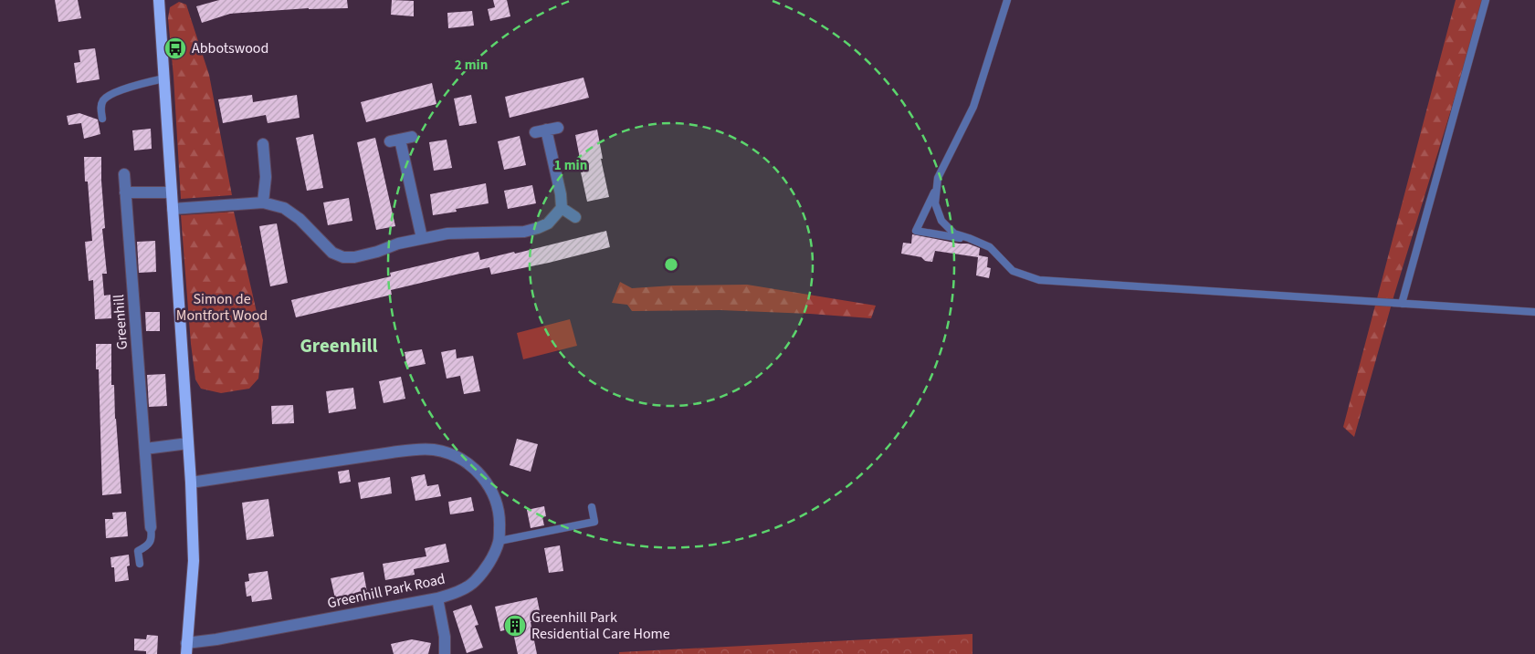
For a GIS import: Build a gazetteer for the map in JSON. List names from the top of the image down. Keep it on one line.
{"streets":{"street":["Greenhill","Greenhill Park Road"]},"districts":["Greenhill"],"parks":["Simon de Montfort Wood"],"places":{"bus stop":["Abbotswood"],"building":["Greenhill Park Residential Care Home"]},"rings":["2 min","1 min"]}
